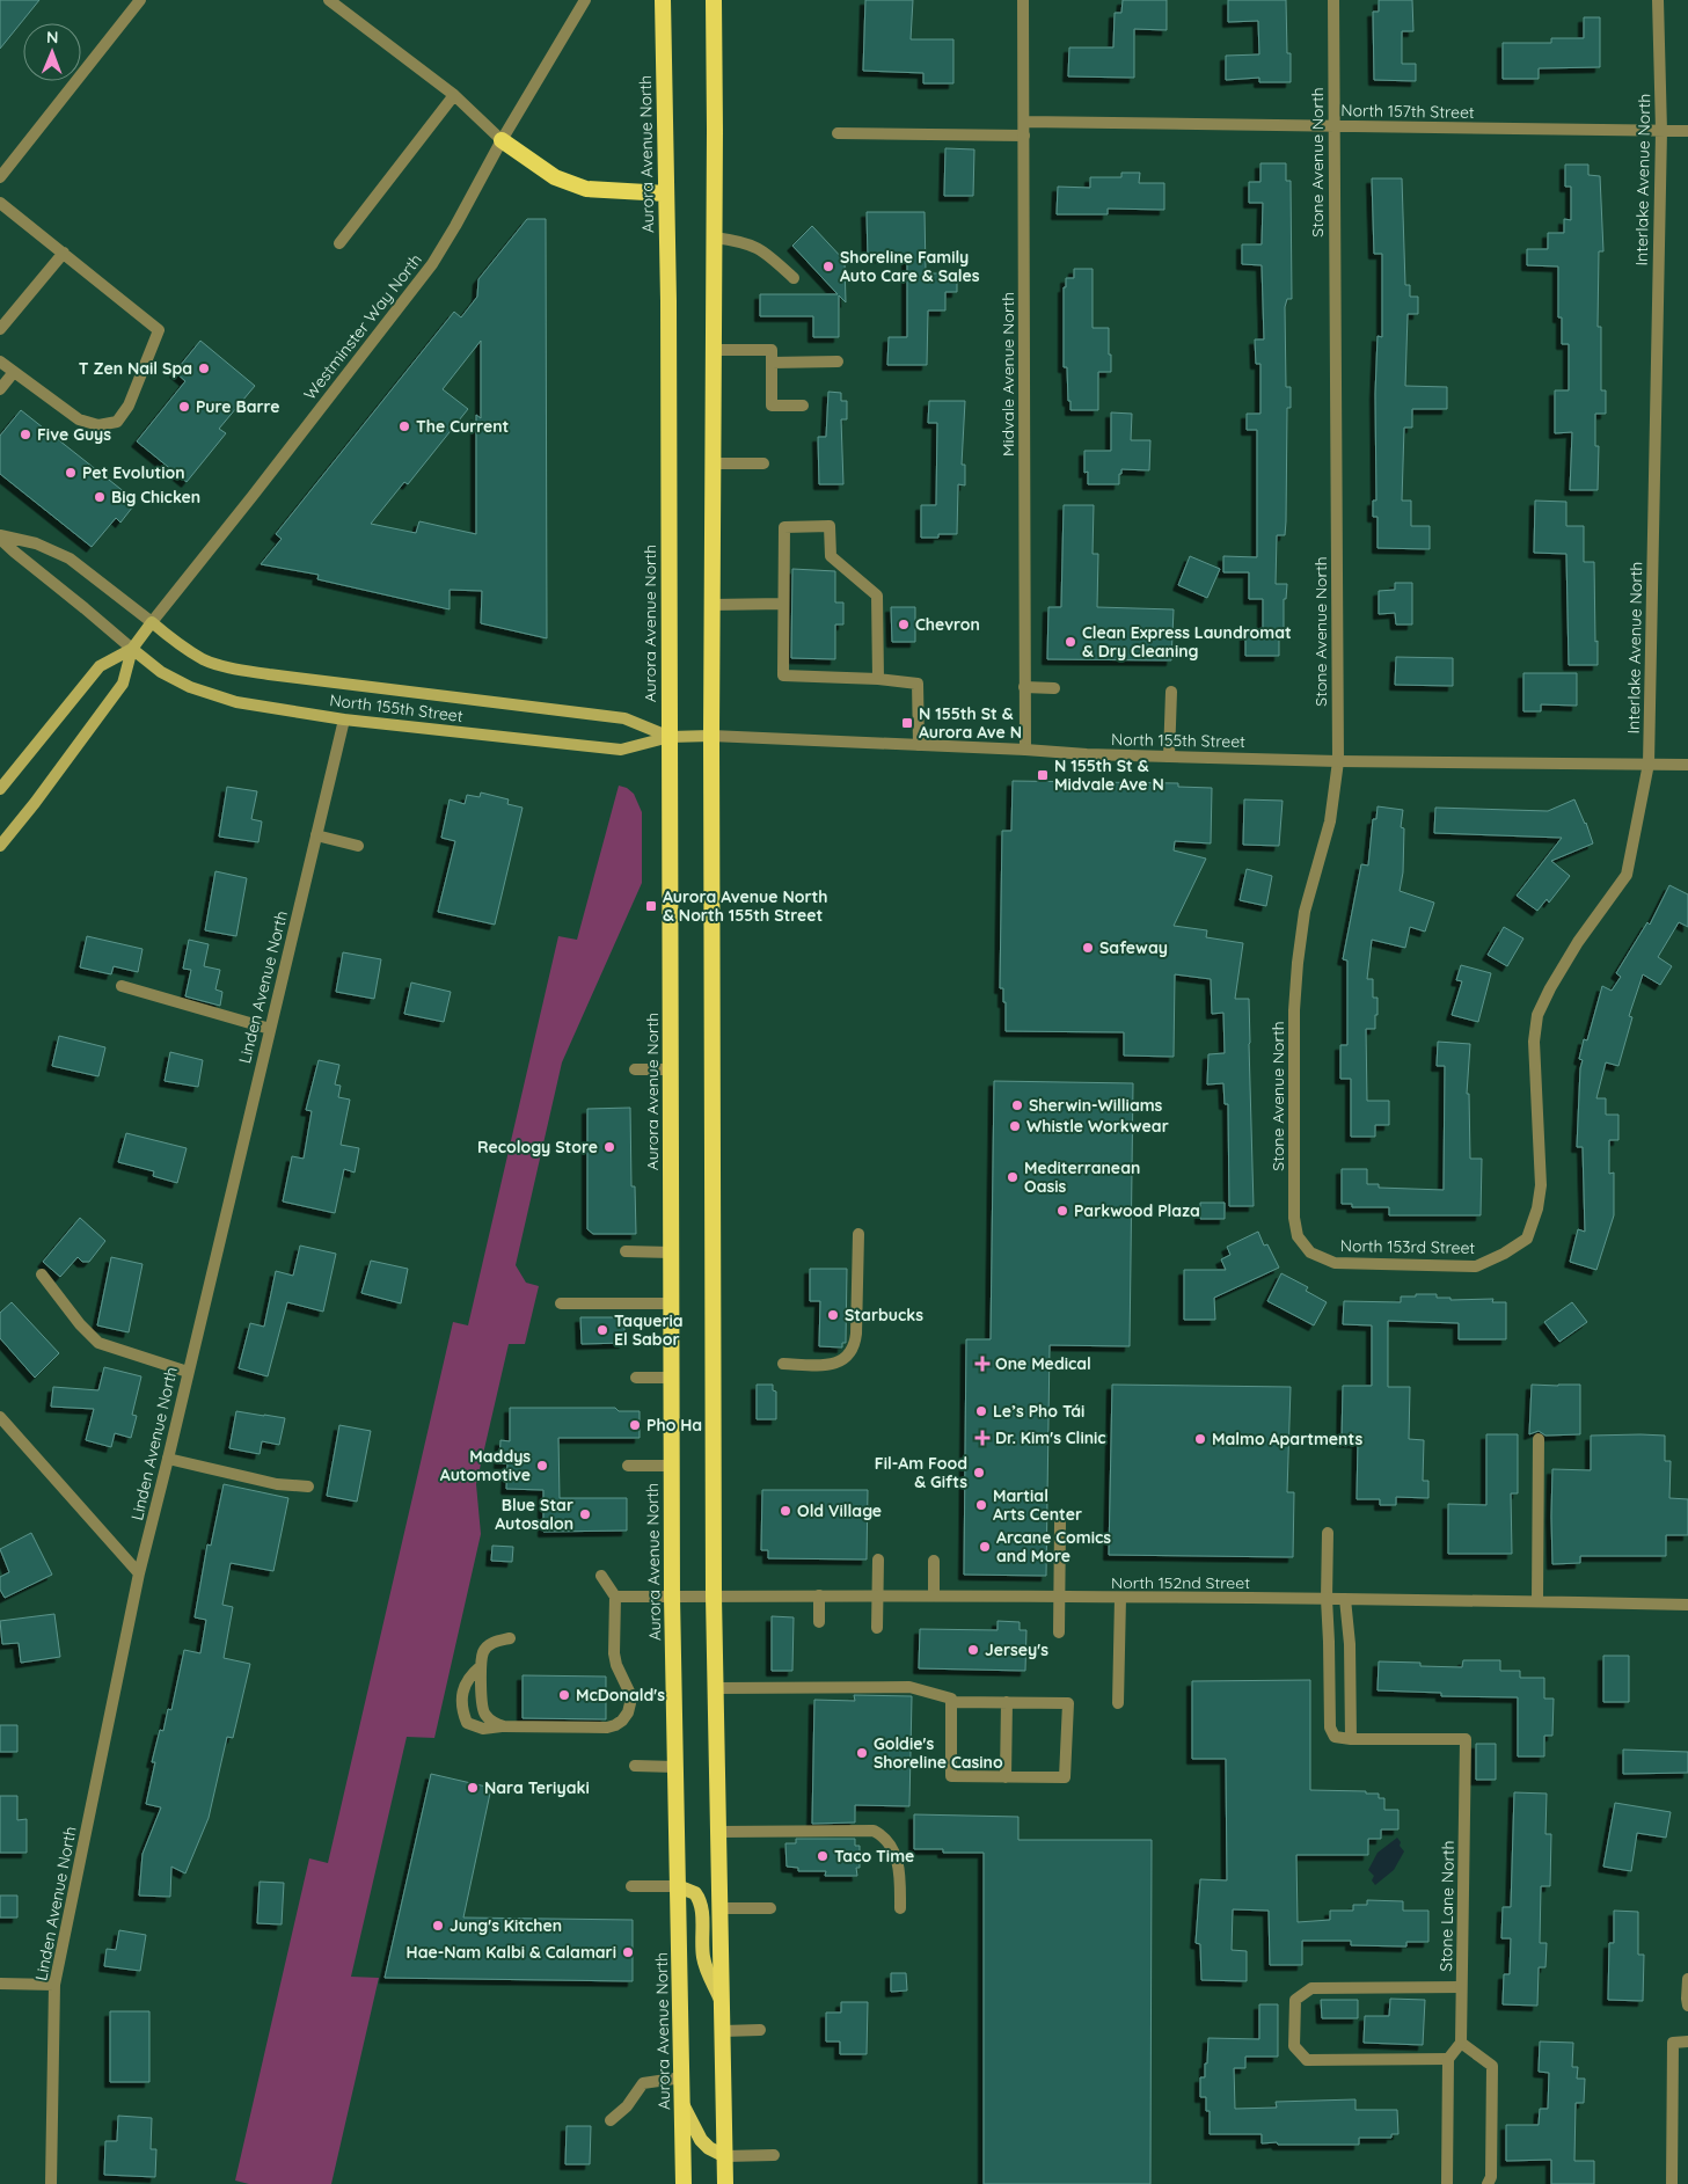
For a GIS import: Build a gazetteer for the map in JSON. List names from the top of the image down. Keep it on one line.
{"streets":{"highway":["Aurora Avenue North"],"main road":["Westminster Way North","North 155th Street"],"street":["North 157th Street","Stone Avenue North","Interlake Avenue North","Midvale Avenue North","Linden Avenue North","North 153rd Street","North 152nd Street","Stone Lane North"]},"crossings":[["North 157th Street","Stone Avenue North"],["North 157th Street","Interlake Avenue North"],["North 157th Street","Midvale Avenue North"],["Aurora Avenue North","North 155th Street"],["Aurora Avenue North","North 152nd Street"],["Stone Avenue North","North 155th Street"],["Stone Avenue North","North 153rd Street"],["Interlake Avenue North","North 155th Street"],["Interlake Avenue North","North 153rd Street"],["Westminster Way North","North 155th Street"],["Midvale Avenue North","North 155th Street"],["North 155th Street","Linden Avenue North"]],"places":{"other":["Shoreline Family Auto Care & Sales","T Zen Nail Spa","Pure Barre","The Current","Five Guys","Pet Evolution","Big Chicken","Chevron","Clean Express Laundromat & Dry Cleaning","Safeway","Sherwin-Williams","Whistle Workwear","Recology Store","Mediterranean Oasis","Parkwood Plaza","Starbucks","Taqueria El Sabor","Le’s Pho Tái","Pho Ha","Malmo Apartments","Maddys Automotive","Fil-Am Food & Gifts","Martial Arts Center","Old Village","Blue Star Autosalon","Arcane Comics and More","Jersey's","McDonald's","Goldie's Shoreline Casino","Nara Teriyaki","Taco Time","Jung's Kitchen","Hae-Nam Kalbi & Calamari"],"transit":["N 155th St & Aurora Ave N","N 155th St & Midvale Ave N","Aurora Avenue North & North 155th Street"],"health":["One Medical","Dr. Kim's Clinic"]},"north":"top"}
